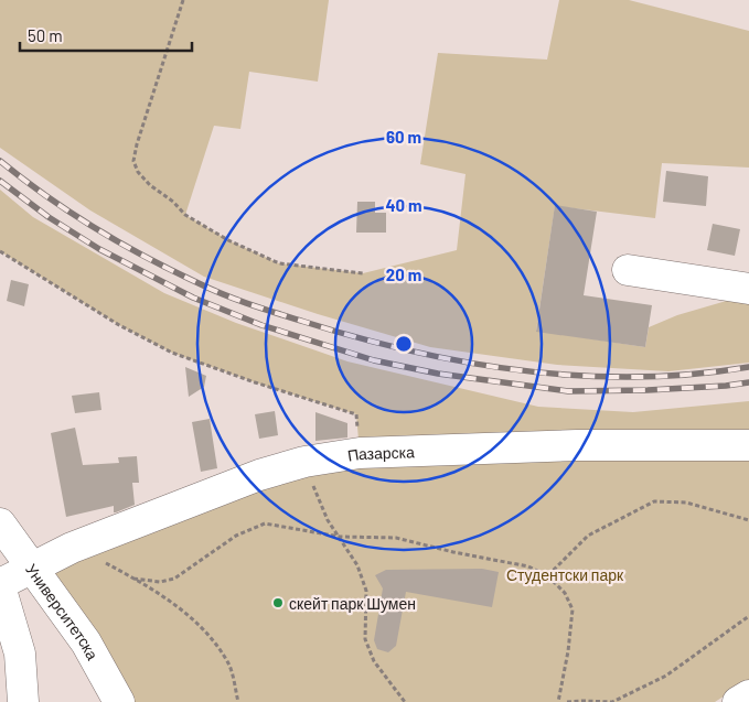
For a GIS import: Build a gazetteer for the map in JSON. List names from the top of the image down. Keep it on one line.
{"streets":{"street":["Пазарска","Университетска"]},"crossings":[["Пазарска","Университетска"]],"parks":["Студентски парк"],"places":["скейт парк Шумен"],"scale_bar":"50 m","rings":["60 m","40 m","20 m"]}
